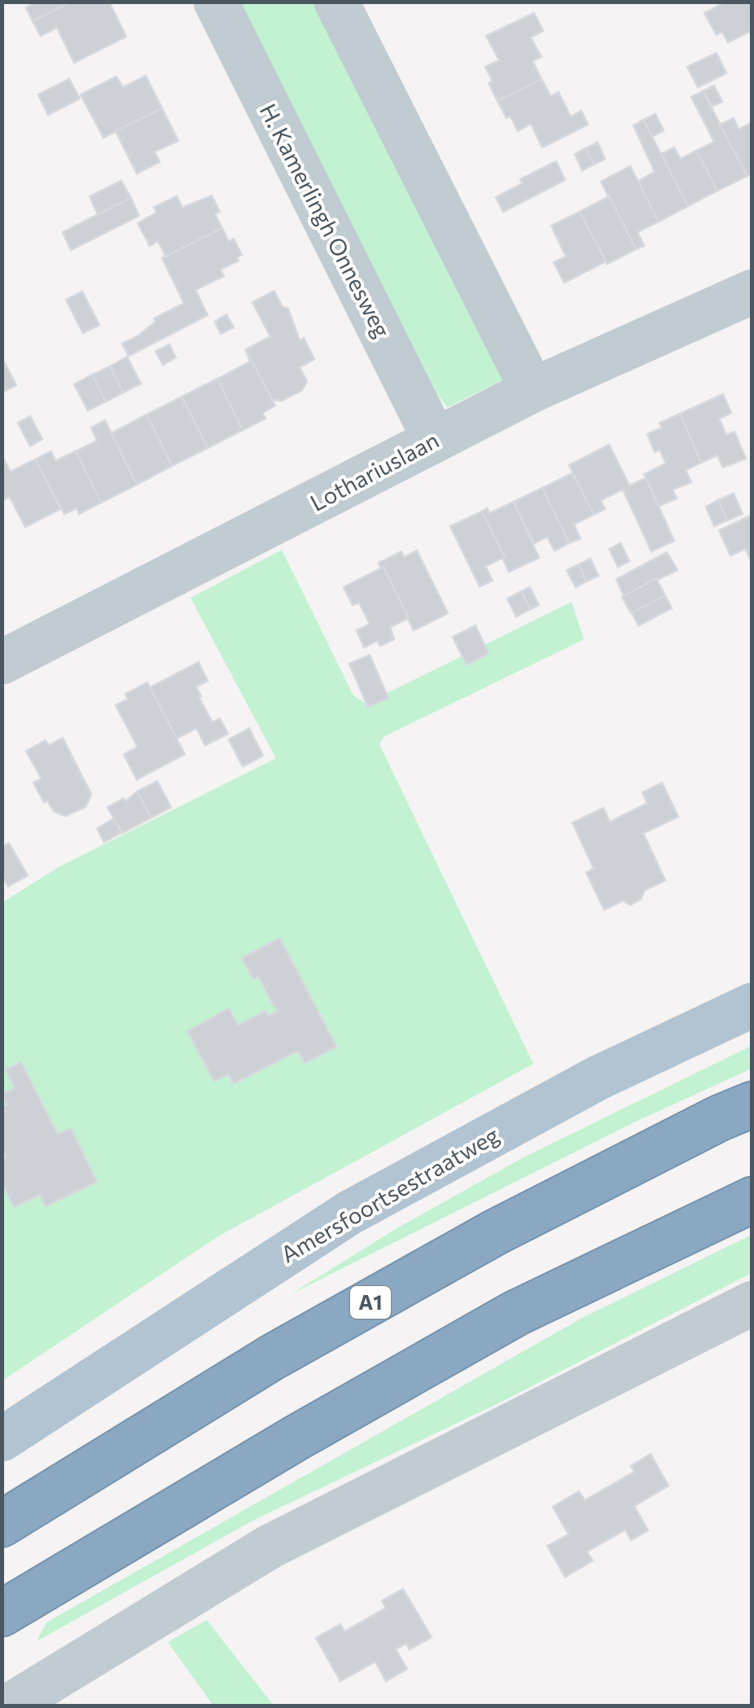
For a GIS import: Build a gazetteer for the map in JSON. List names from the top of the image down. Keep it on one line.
{"streets":{"highway":["A1"],"main road":["Amersfoortsestraatweg"],"street":["H. Kamerlingh Onnesweg","Lothariuslaan"]},"crossings":[["H. Kamerlingh Onnesweg","Lothariuslaan"]]}
